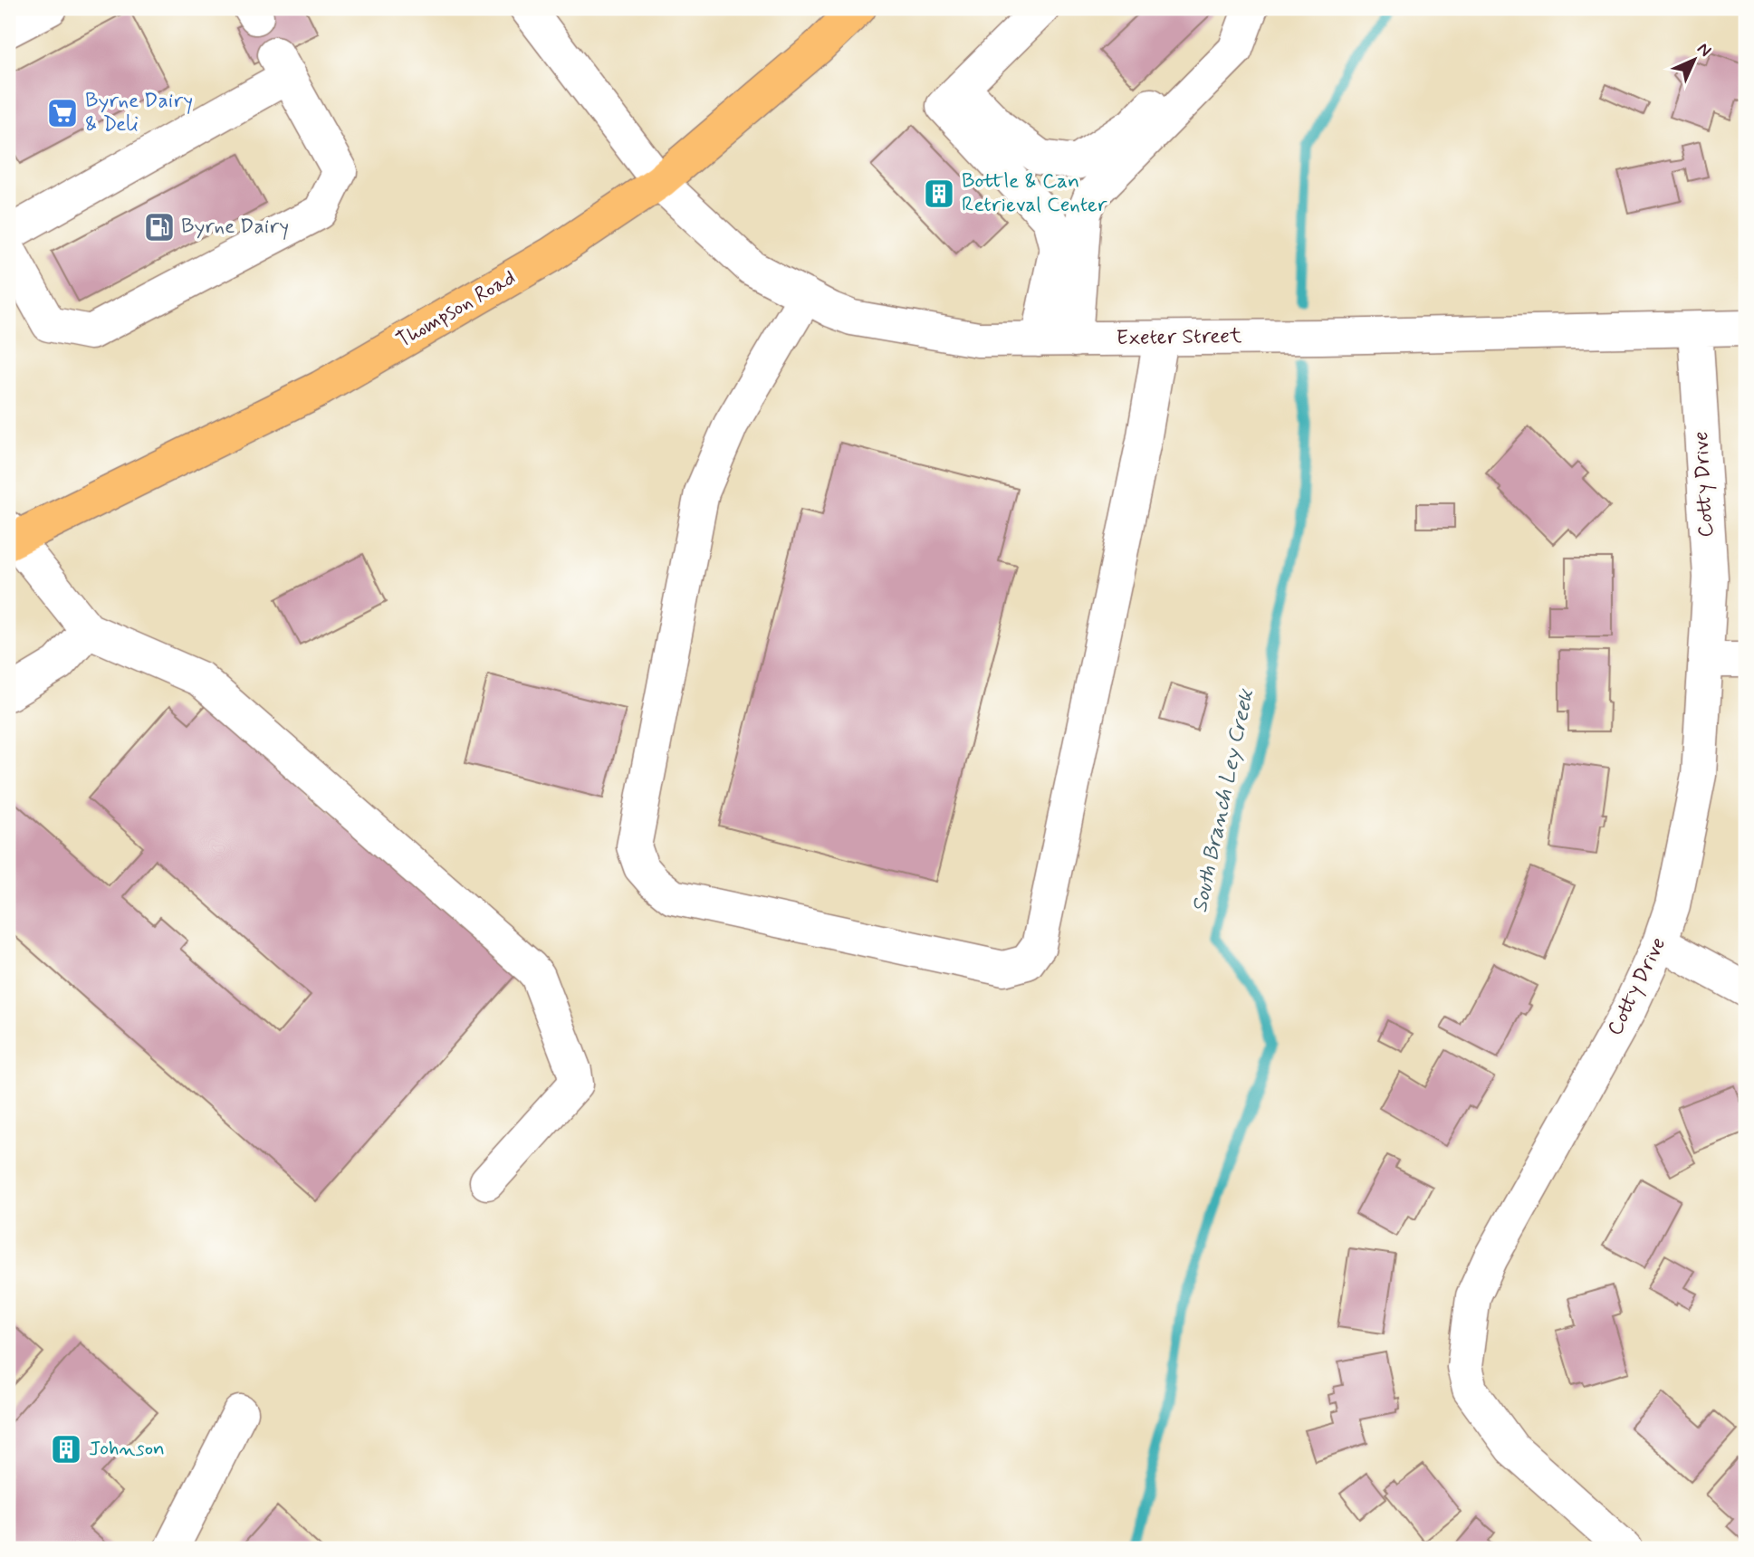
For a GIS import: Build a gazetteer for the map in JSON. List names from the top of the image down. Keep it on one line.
{"streets":{"main road":["Thompson Road"],"street":["Exeter Street","Cotty Drive"]},"crossings":[["Thompson Road","Exeter Street"],["Exeter Street","Cotty Drive"]],"water":["South Branch Ley Creek"],"places":{"supermarket":["Byrne Dairy & Deli"],"building":["Bottle & Can Retrieval Center","Johnson"],"fuel station":["Byrne Dairy"]},"north":"top right"}
